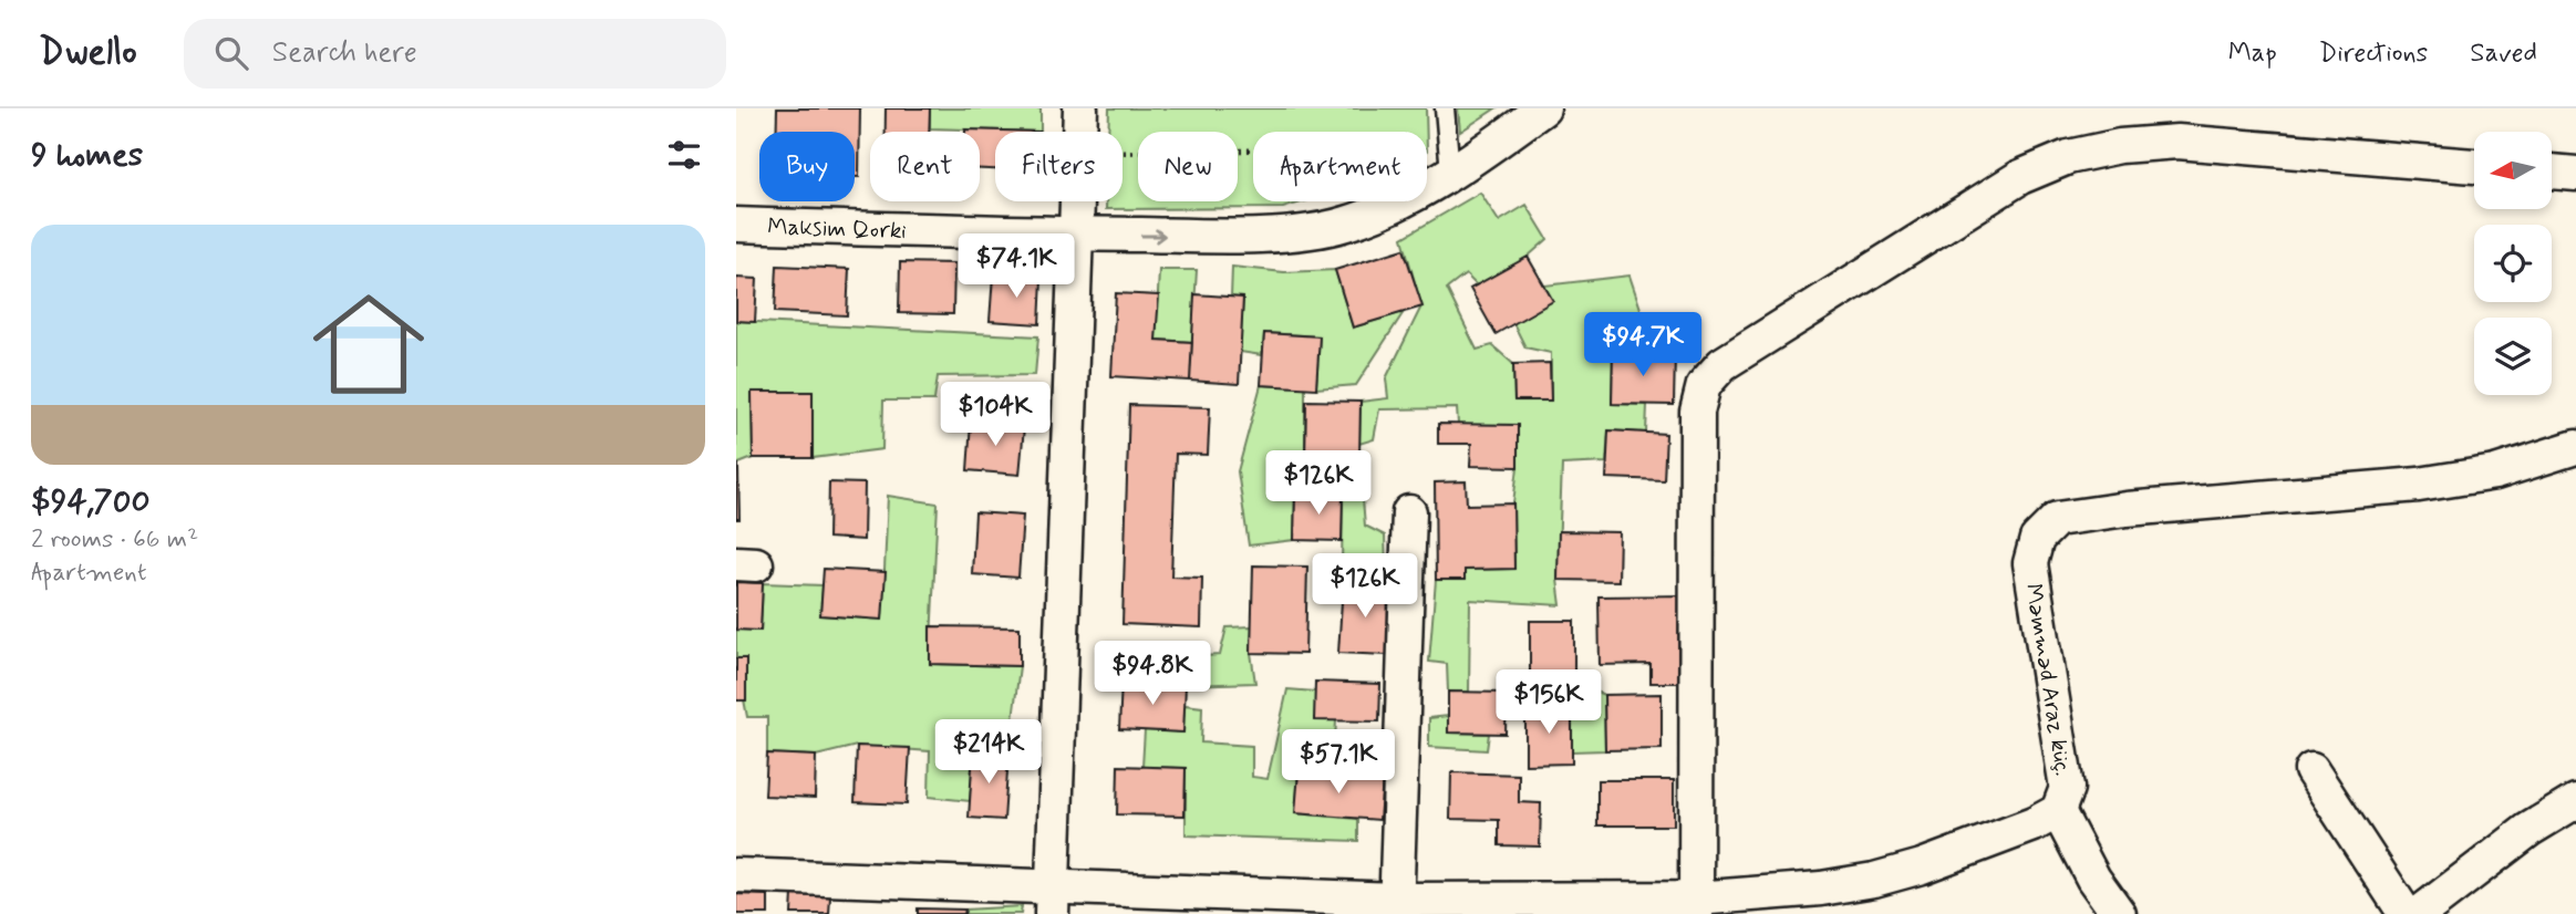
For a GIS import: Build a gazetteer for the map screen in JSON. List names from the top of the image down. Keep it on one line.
{"streets":{"street":["Maksim Qorki","Məmməd Araz küç."]},"one_way":["Maksim Qorki"],"north":"left","page":{"header":"Dwello","search":"Search here","nav":["Map","Directions","Saved"],"heading":"9 homes","chip":["Buy","Rent","Filters","New","Apartment"],"list":[{"name":"$94,700","note":"2 rooms · 66 m² · Apartment"}],"price":["$74.1K","$94.7K","$104K","$126K","$126K","$94.8K","$156K","$214K","$57.1K"]}}
